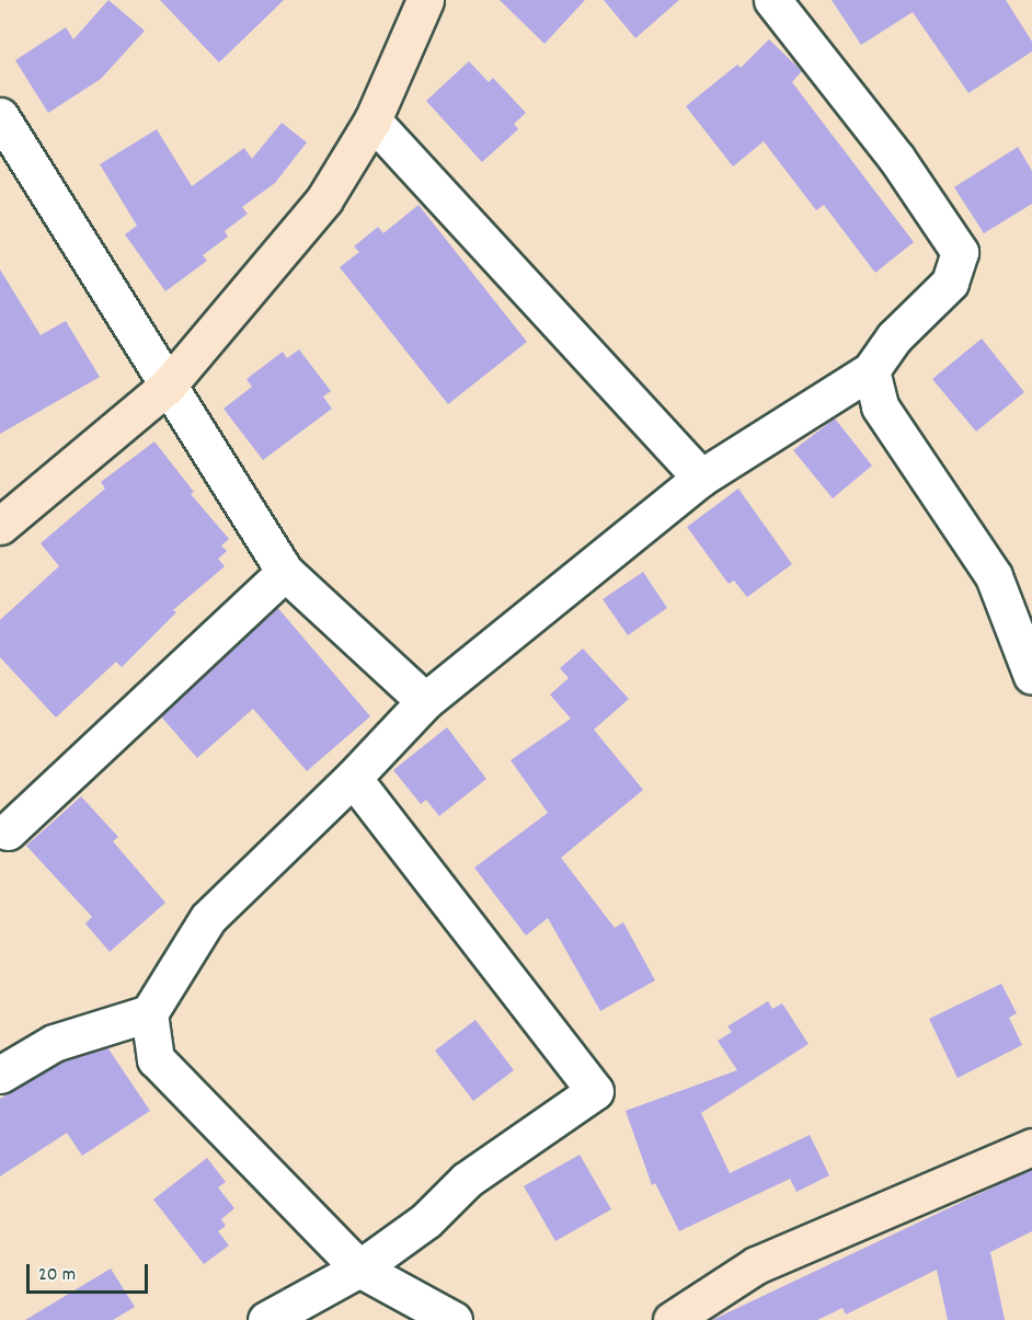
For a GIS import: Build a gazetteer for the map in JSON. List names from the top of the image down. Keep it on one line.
{"scale_bar":"20 m"}
